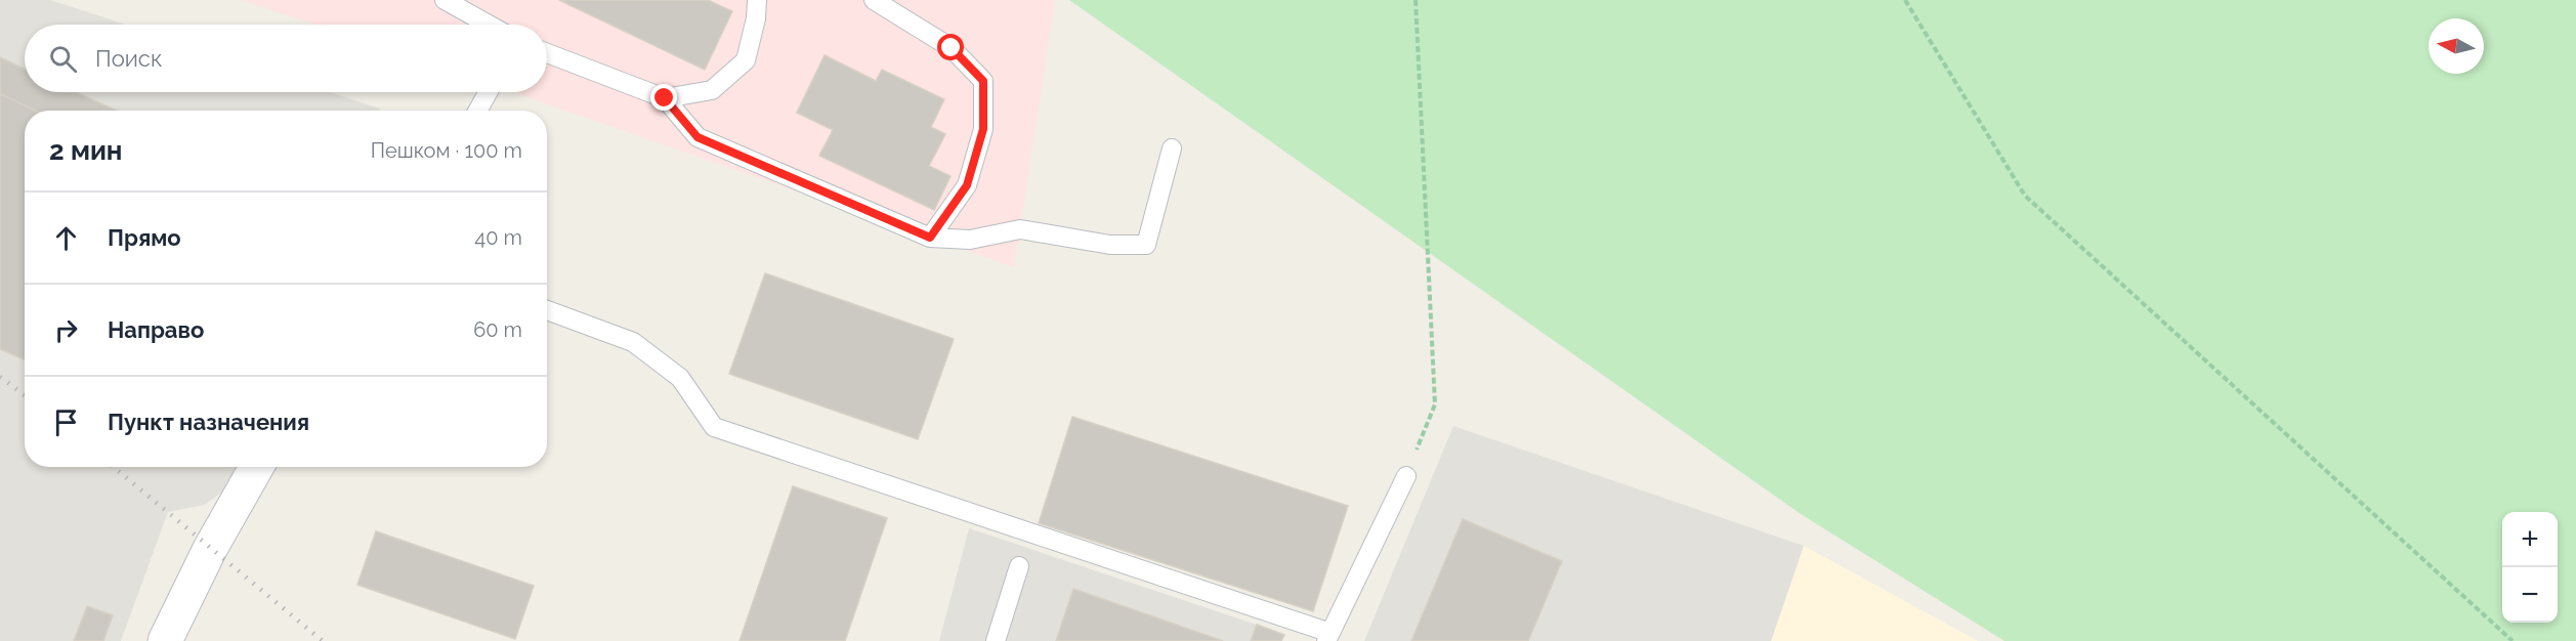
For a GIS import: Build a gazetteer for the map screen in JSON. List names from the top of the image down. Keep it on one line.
{"north":"left","page":{"search":"Поиск","heading":["2 мин","Пешком · 100 m"],"list":[["Прямо","40 m"],["Направо","60 m"],"Пункт назначения"],"map_buttons":["+","−"]}}
